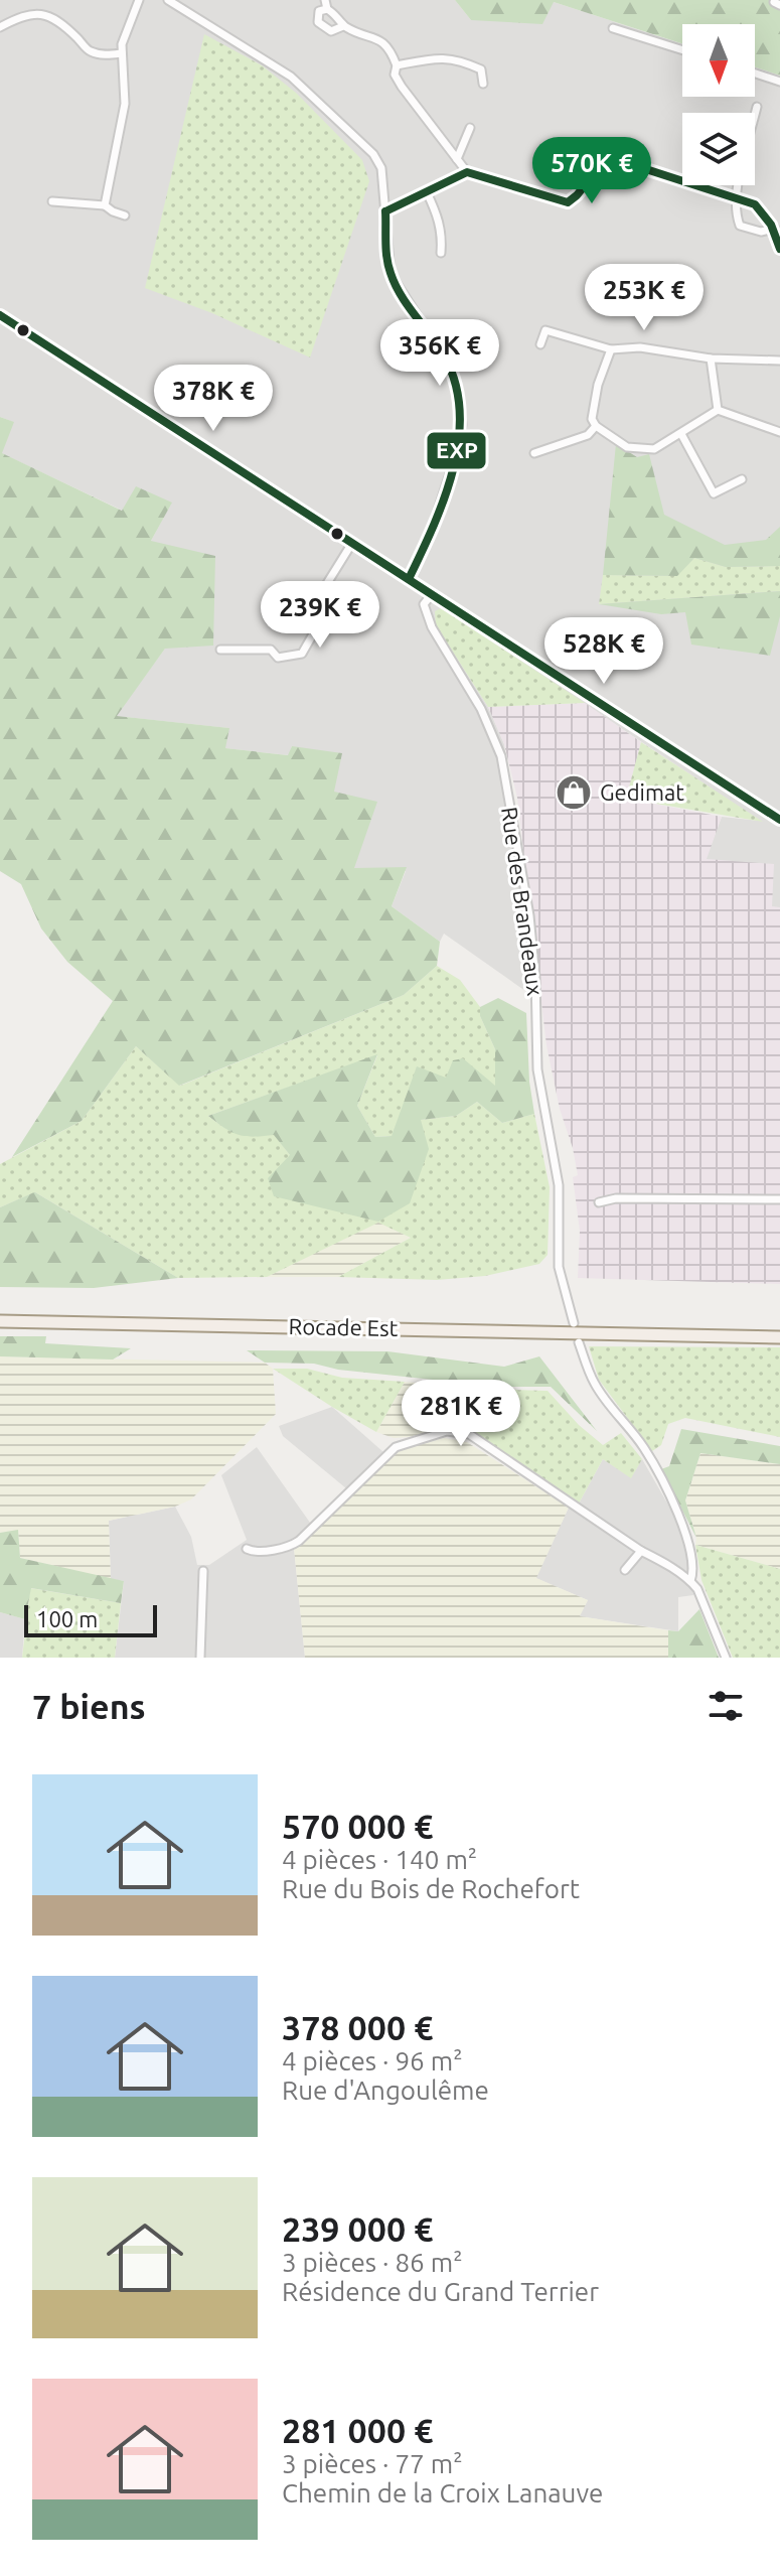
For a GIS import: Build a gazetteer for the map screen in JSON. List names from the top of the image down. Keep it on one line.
{"streets":{"main road":["Rocade Est"],"street":["Rue des Brandeaux"]},"places":{"shop":["Gedimat"]},"lines":["transit line EXP"],"scale_bar":"100 m","north":"bottom","page":{"price":["570K €","253K €","356K €","378K €","239K €","528K €","281K €"],"scale":"100 m","heading":"7 biens","list":[{"name":"570 000 €","note":"4 pièces · 140 m² · Rue du Bois de Rochefort"},{"name":"378 000 €","note":"4 pièces · 96 m² · Rue d'Angoulême"},{"name":"239 000 €","note":"3 pièces · 86 m² · Résidence du Grand Terrier"},{"name":"281 000 €","note":"3 pièces · 77 m² · Chemin de la Croix Lanauve"}]}}
